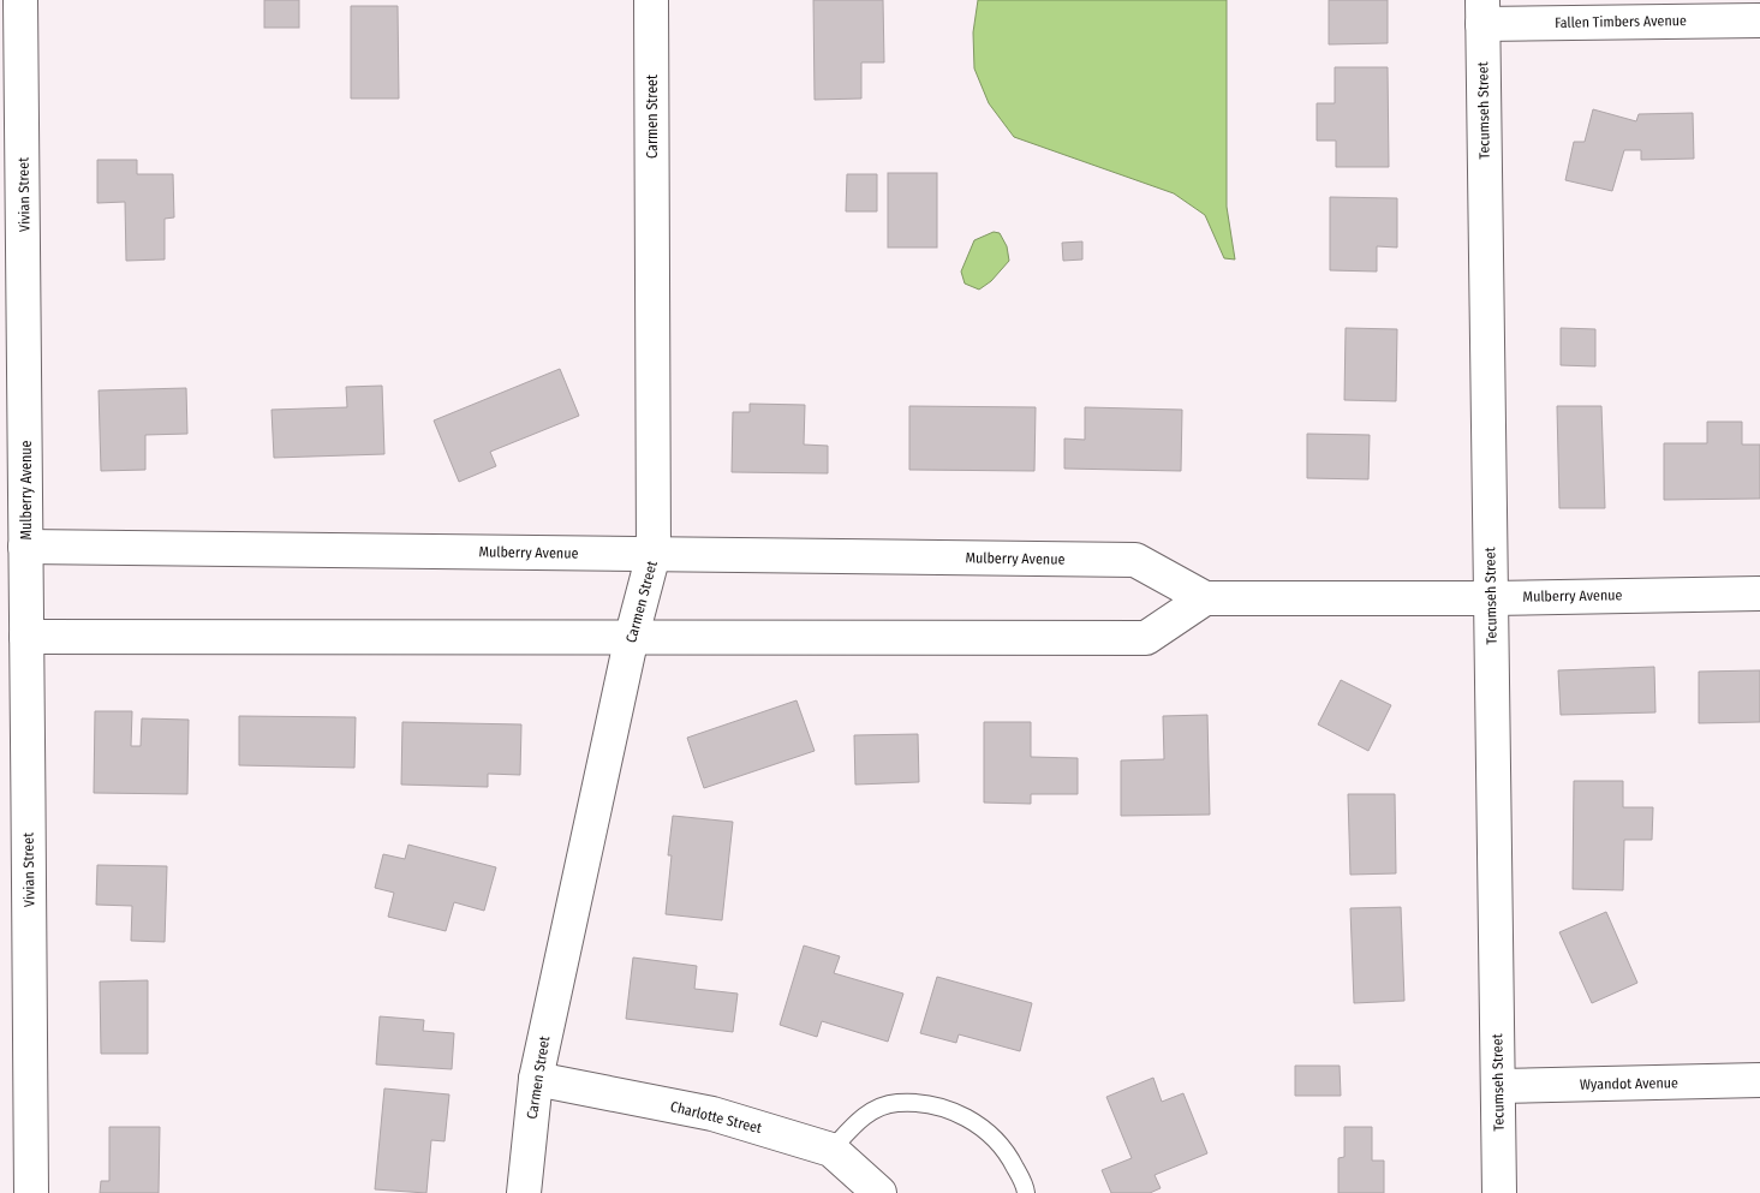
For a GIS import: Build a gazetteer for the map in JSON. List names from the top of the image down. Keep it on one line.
{"streets":{"street":["Fallen Timbers Avenue","Tecumseh Street","Carmen Street","Vivian Street","Mulberry Avenue","Wyandot Avenue","Charlotte Street"]},"crossings":[["Fallen Timbers Avenue","Tecumseh Street"],["Tecumseh Street","Mulberry Avenue"],["Tecumseh Street","Wyandot Avenue"],["Carmen Street","Mulberry Avenue"],["Carmen Street","Charlotte Street"],["Vivian Street","Mulberry Avenue"]]}
